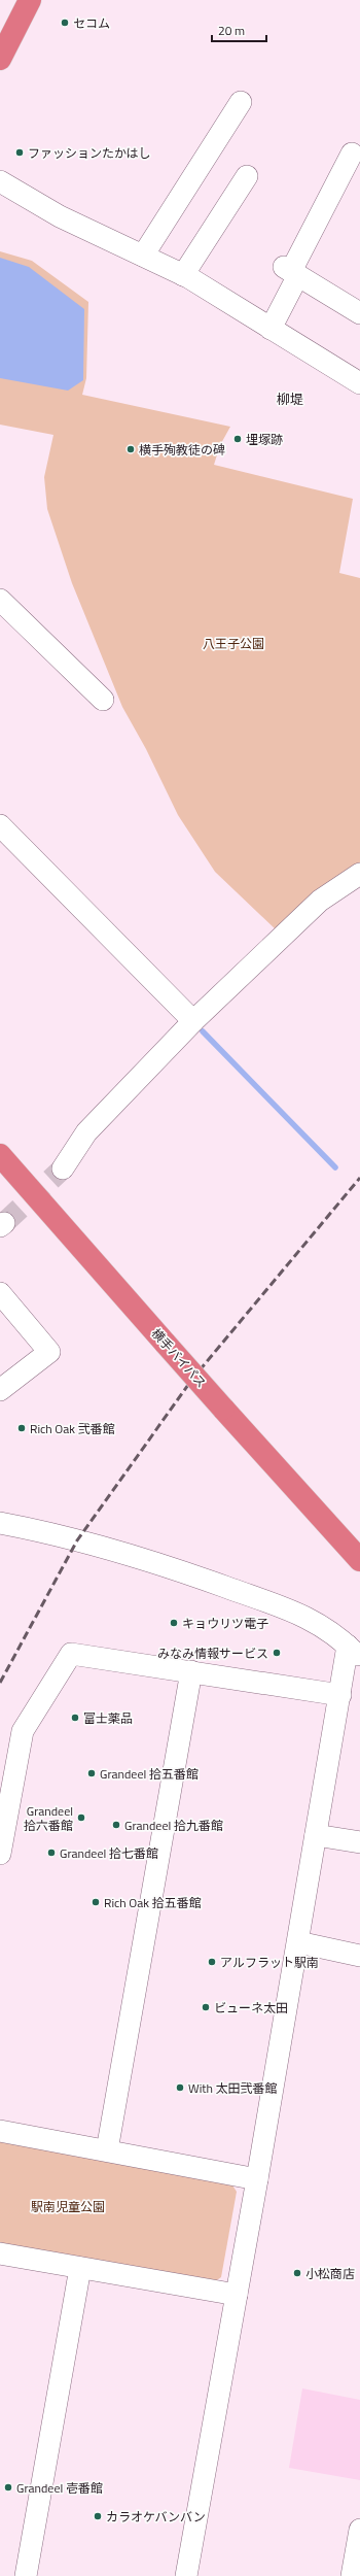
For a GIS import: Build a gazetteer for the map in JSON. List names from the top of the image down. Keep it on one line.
{"streets":{"highway":["横手バイパス"]},"districts":["柳堤"],"parks":["八王子公園","駅南児童公園"],"places":["セコム","ファッションたかはし","埋塚跡","横手殉教徒の碑","Rich Oak 弐番館","キョウリツ電子","みなみ情報サービス","富士薬品","Grandeel 拾五番館","Grandeel 拾六番館","Grandeel 拾九番館","Grandeel 拾七番館","Rich Oak 拾五番館","アルフラット駅南","ビューネ太田","With 太田弐番館","小松商店","Grandeel 壱番館","カラオケバンバン"],"scale_bar":"20 m"}
